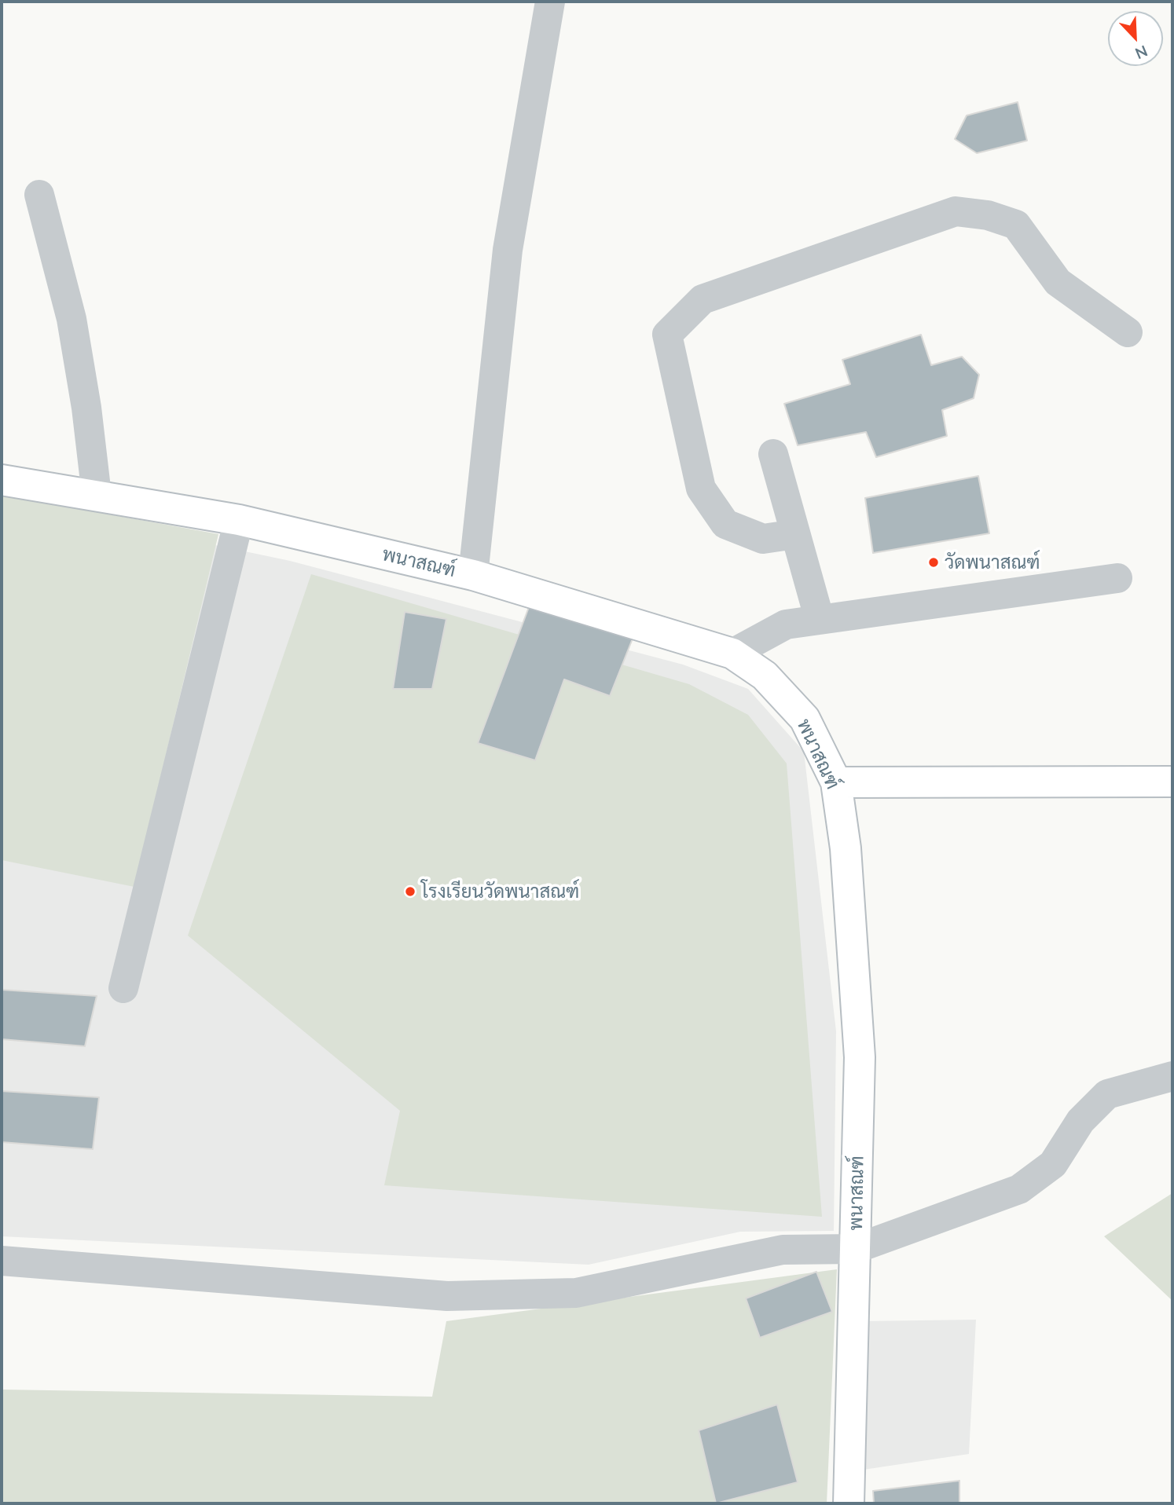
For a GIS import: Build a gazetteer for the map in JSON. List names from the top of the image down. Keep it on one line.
{"streets":{"street":["พนาสณฑ์"]},"places":["วัดพนาสณฑ์","โรงเรียนวัดพนาสณฑ์"],"north":"bottom right"}
